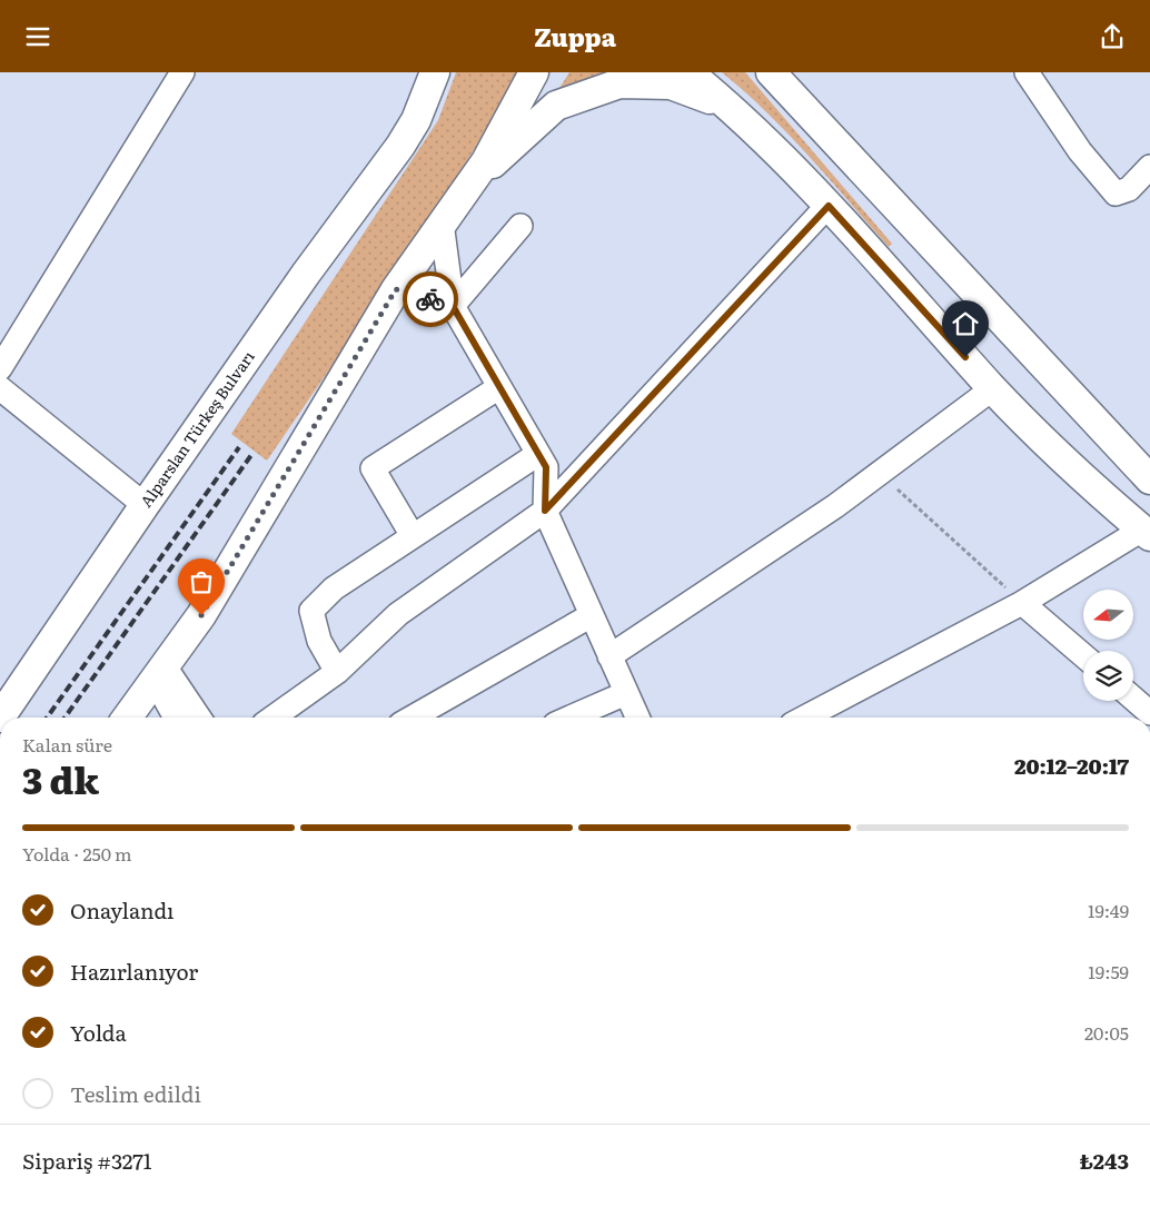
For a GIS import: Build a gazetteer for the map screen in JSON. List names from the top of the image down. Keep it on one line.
{"streets":{"main road":["Alparslan Türkeş Bulvarı"]},"north":"left","page":{"header":"Zuppa","heading":["3 dk","Kalan süre","20:12–20:17"],"panel":["Sipariş #3271","₺243"],"bar":"Yolda · 250 m","list":[["Onaylandı","19:49"],["Hazırlanıyor","19:59"],["Yolda","20:05"],"Teslim edildi"]}}
